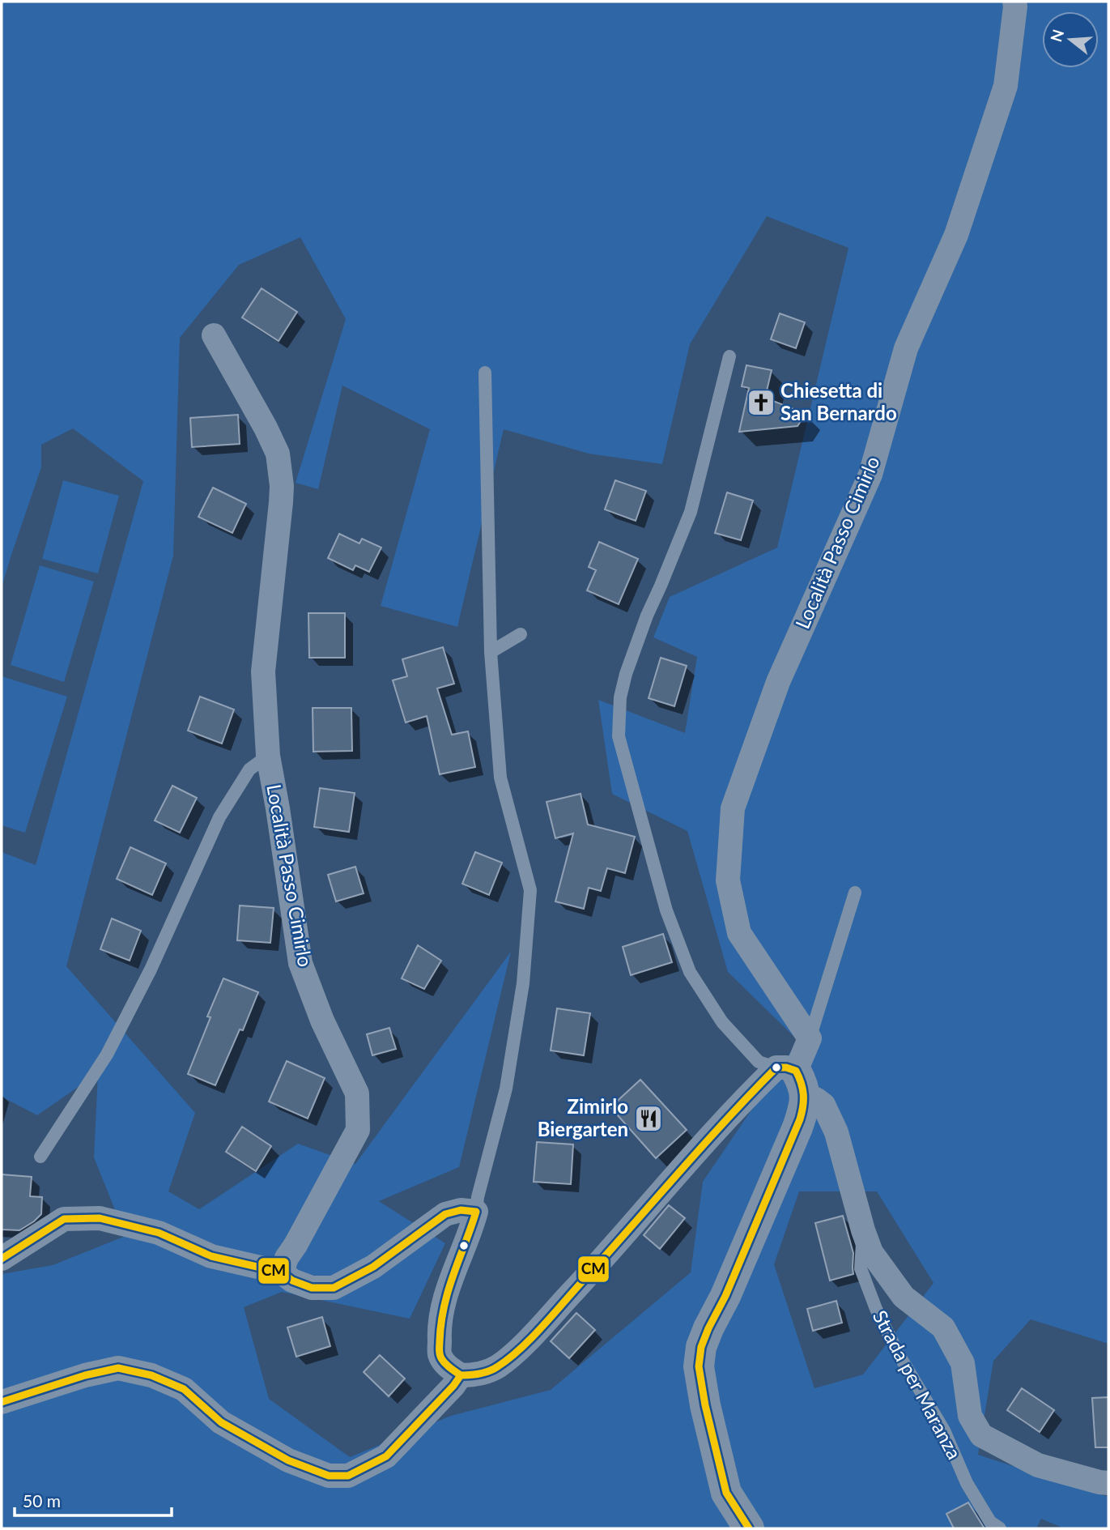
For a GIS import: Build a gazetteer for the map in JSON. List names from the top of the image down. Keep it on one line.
{"streets":{"street":["Località Passo Cimirlo","Strada per Maranza"]},"places":{"church":["Chiesetta di San Bernardo"],"restaurant":["Zimirlo Biergarten"]},"lines":["transit line CM"],"scale_bar":"50 m","north":"left"}
